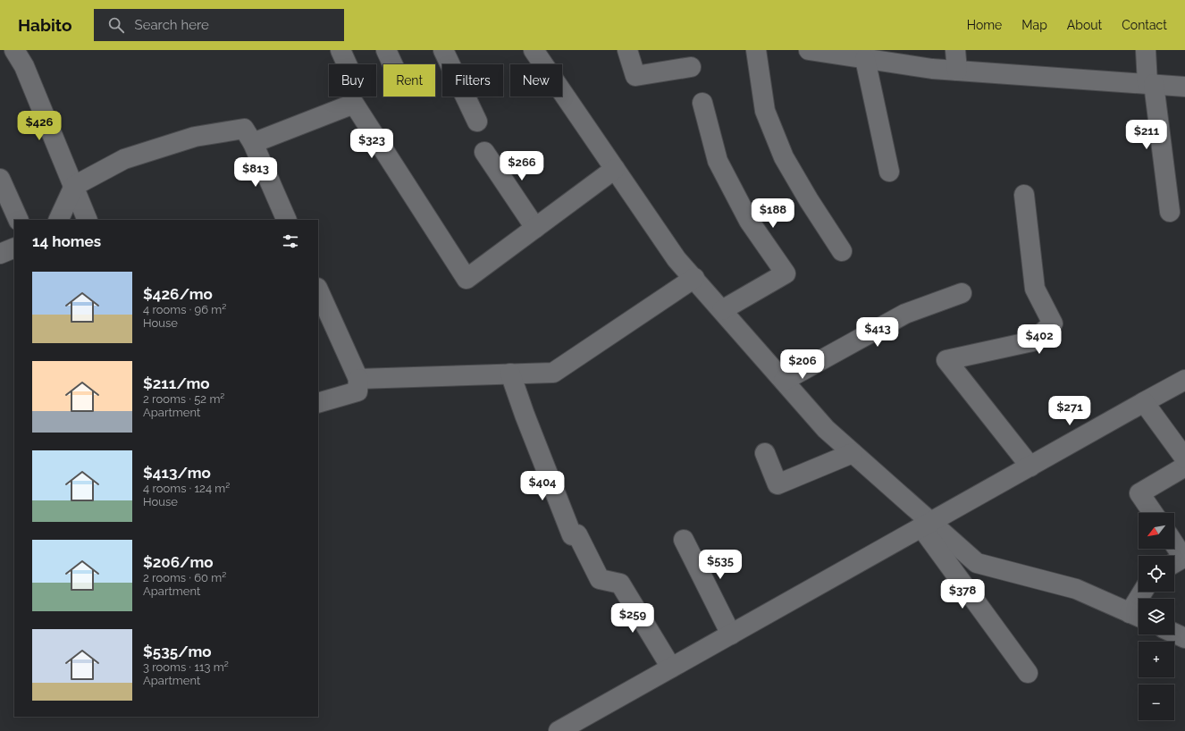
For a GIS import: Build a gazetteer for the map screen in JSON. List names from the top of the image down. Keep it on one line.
{"north":"bottom left","page":{"header":"Habito","search":"Search here","nav":["Home","Map","About","Contact"],"chip":["Buy","Rent","Filters","New"],"price":["$426","$211","$323","$266","$813","$188","$413","$402","$206","$271","$404","$535","$378","$259"],"heading":"14 homes","list":[{"name":"$426/mo","note":"4 rooms · 96 m² · House"},{"name":"$211/mo","note":"2 rooms · 52 m² · Apartment"},{"name":"$413/mo","note":"4 rooms · 124 m² · House"},{"name":"$206/mo","note":"2 rooms · 60 m² · Apartment"},{"name":"$535/mo","note":"3 rooms · 113 m² · Apartment"}],"map_buttons":["+","−"]}}
